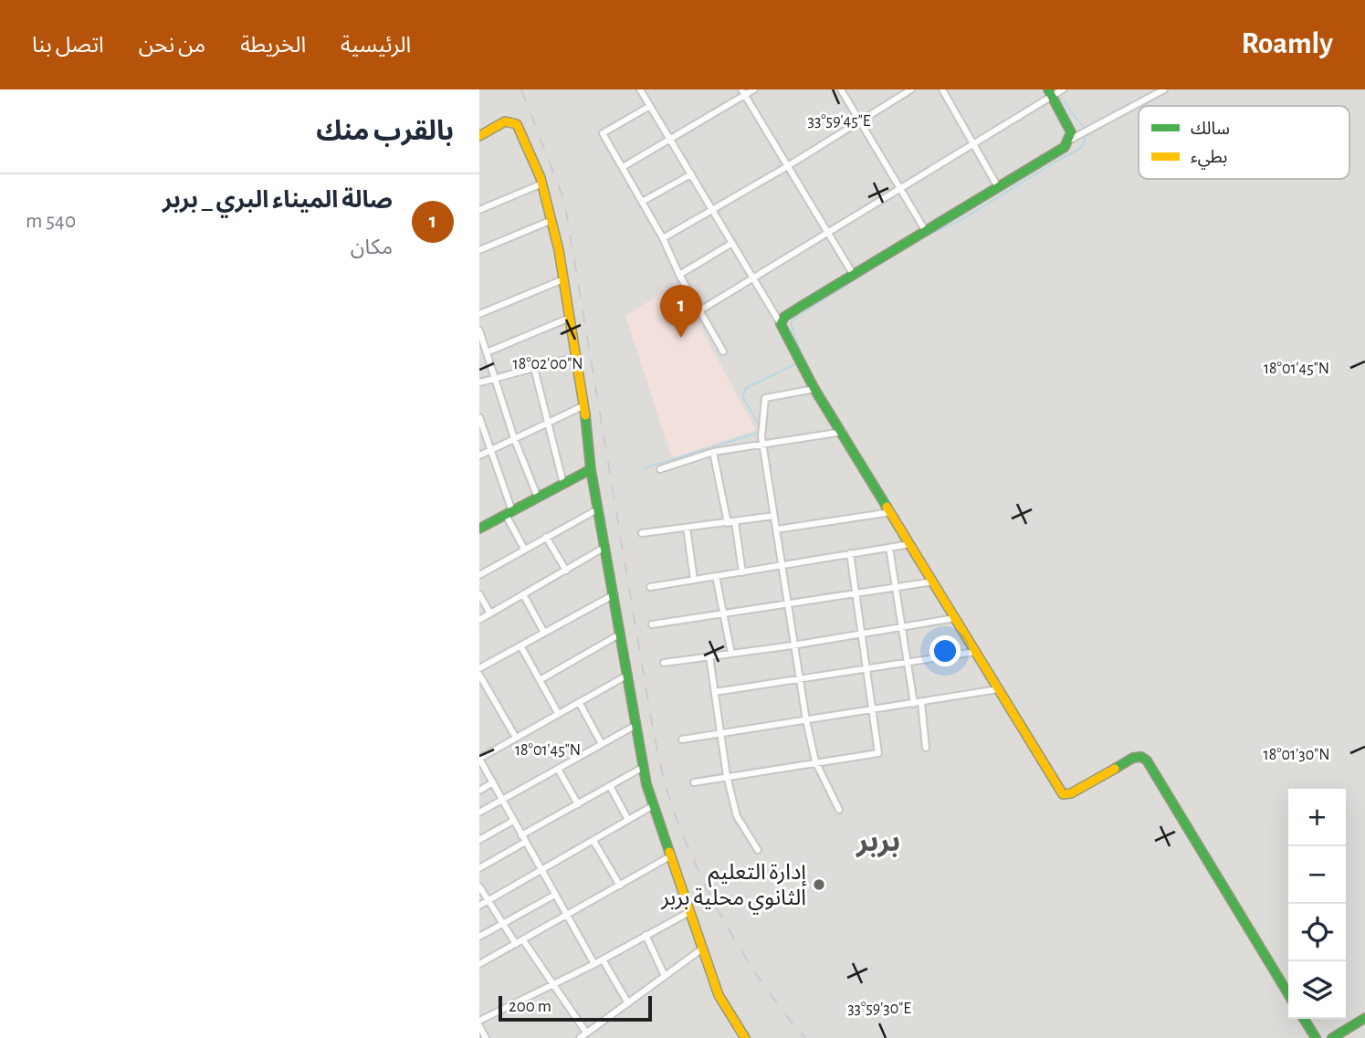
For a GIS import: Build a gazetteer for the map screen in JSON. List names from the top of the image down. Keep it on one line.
{"districts":["بربر"],"places":["إدارة التعليم الثانوي محلية بربر"],"legend":["سالك","بطيء"],"scale_bar":"200 m","page":{"header":"Roamly","nav":["الرئيسية","الخريطة","من نحن","اتصل بنا"],"heading":"بالقرب منك","list":[{"mark":"1","name":"صالة الميناء البري _ بربر","note":"مكان","value":"540 m"}],"pins":"1","map_buttons":["+","−"],"scale":"200 m"},"coordinates":["33°59'45\"E","18°02'00\"N","18°01'45\"N","18°01'30\"N","33°59'30\"E"]}
